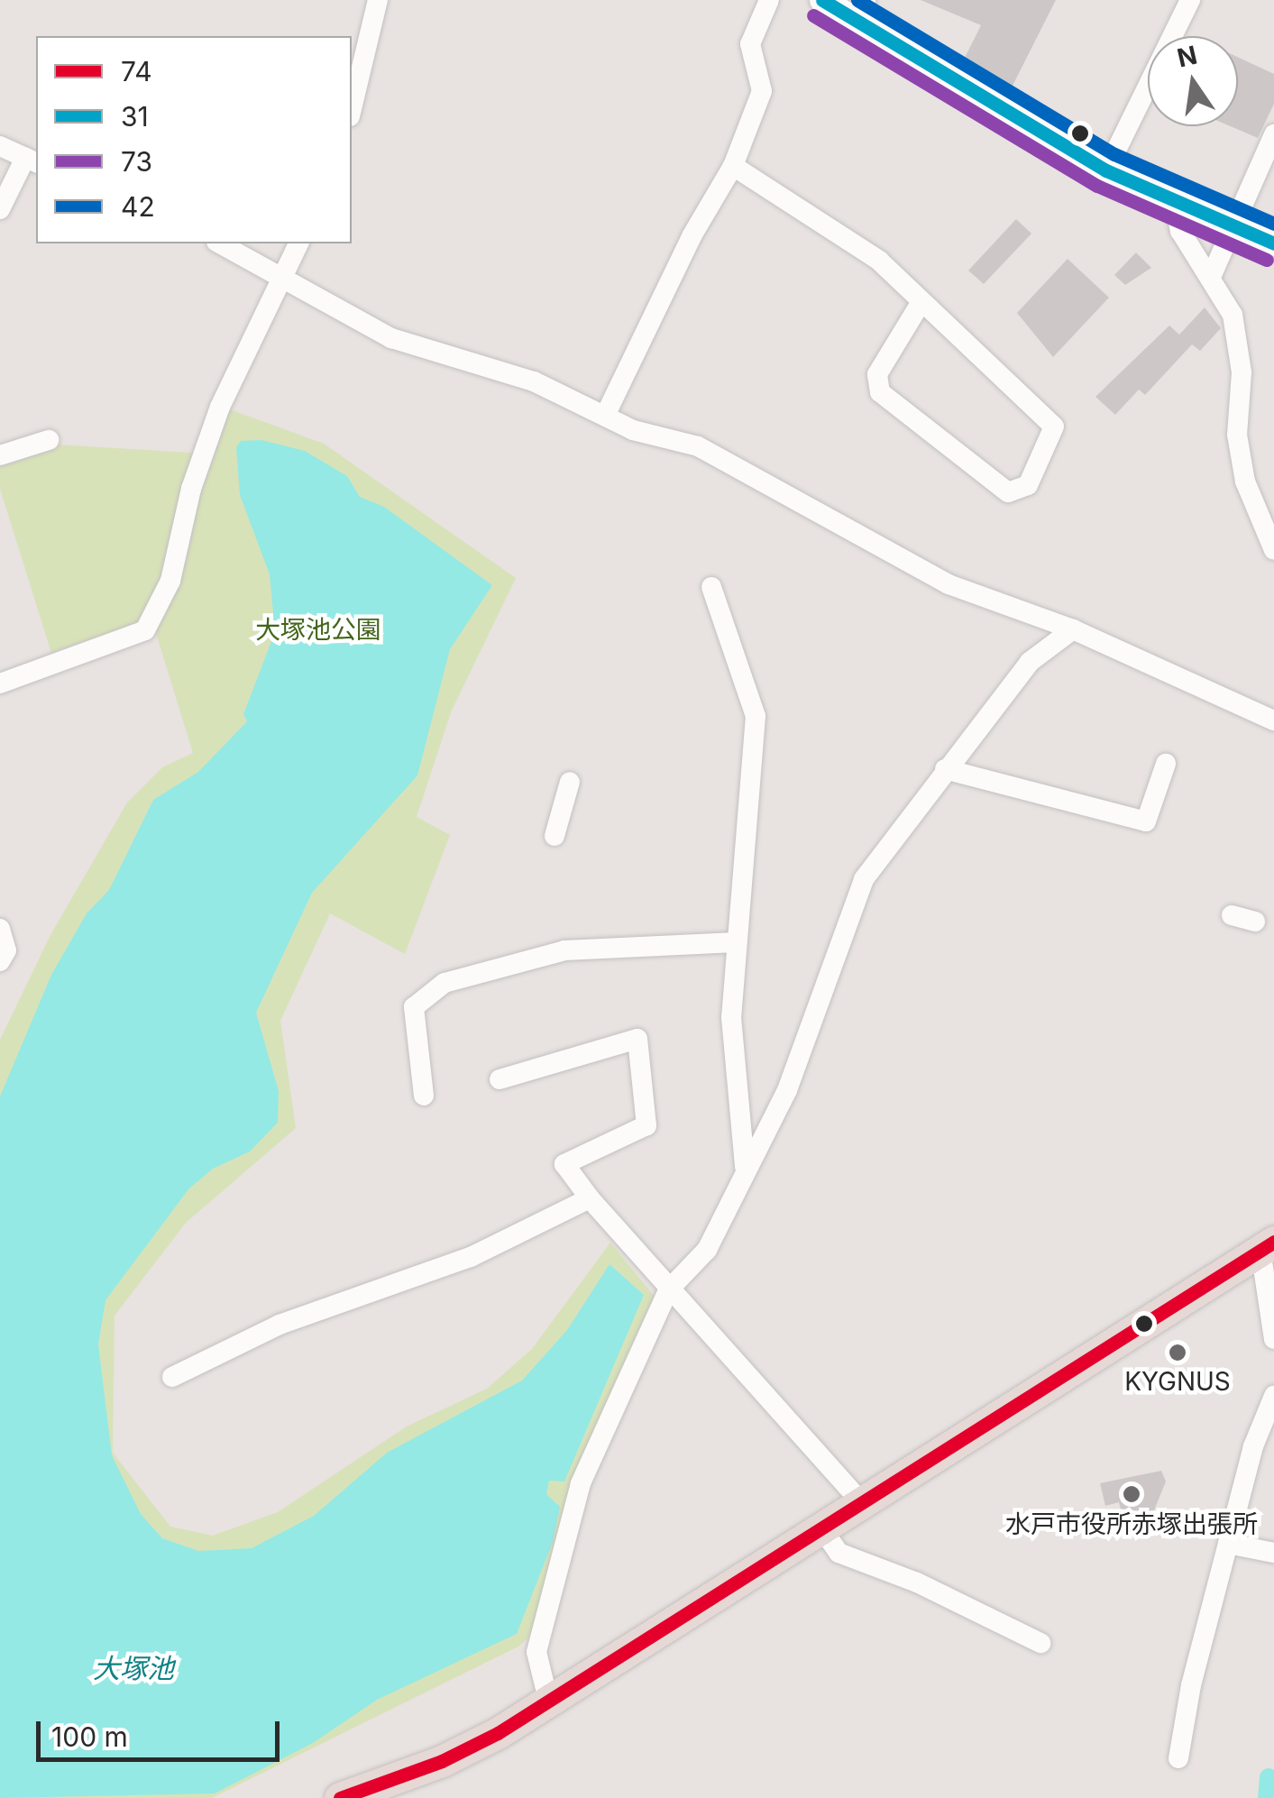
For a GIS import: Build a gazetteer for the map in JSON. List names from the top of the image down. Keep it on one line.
{"water":["大塚池"],"parks":["大塚池公園"],"places":["KYGNUS","水戸市役所赤塚出張所"],"lines":["transit line 31","transit line 42","transit line 73","transit line 74"],"legend":["74","31","73","42"],"scale_bar":"100 m","north":"top"}
